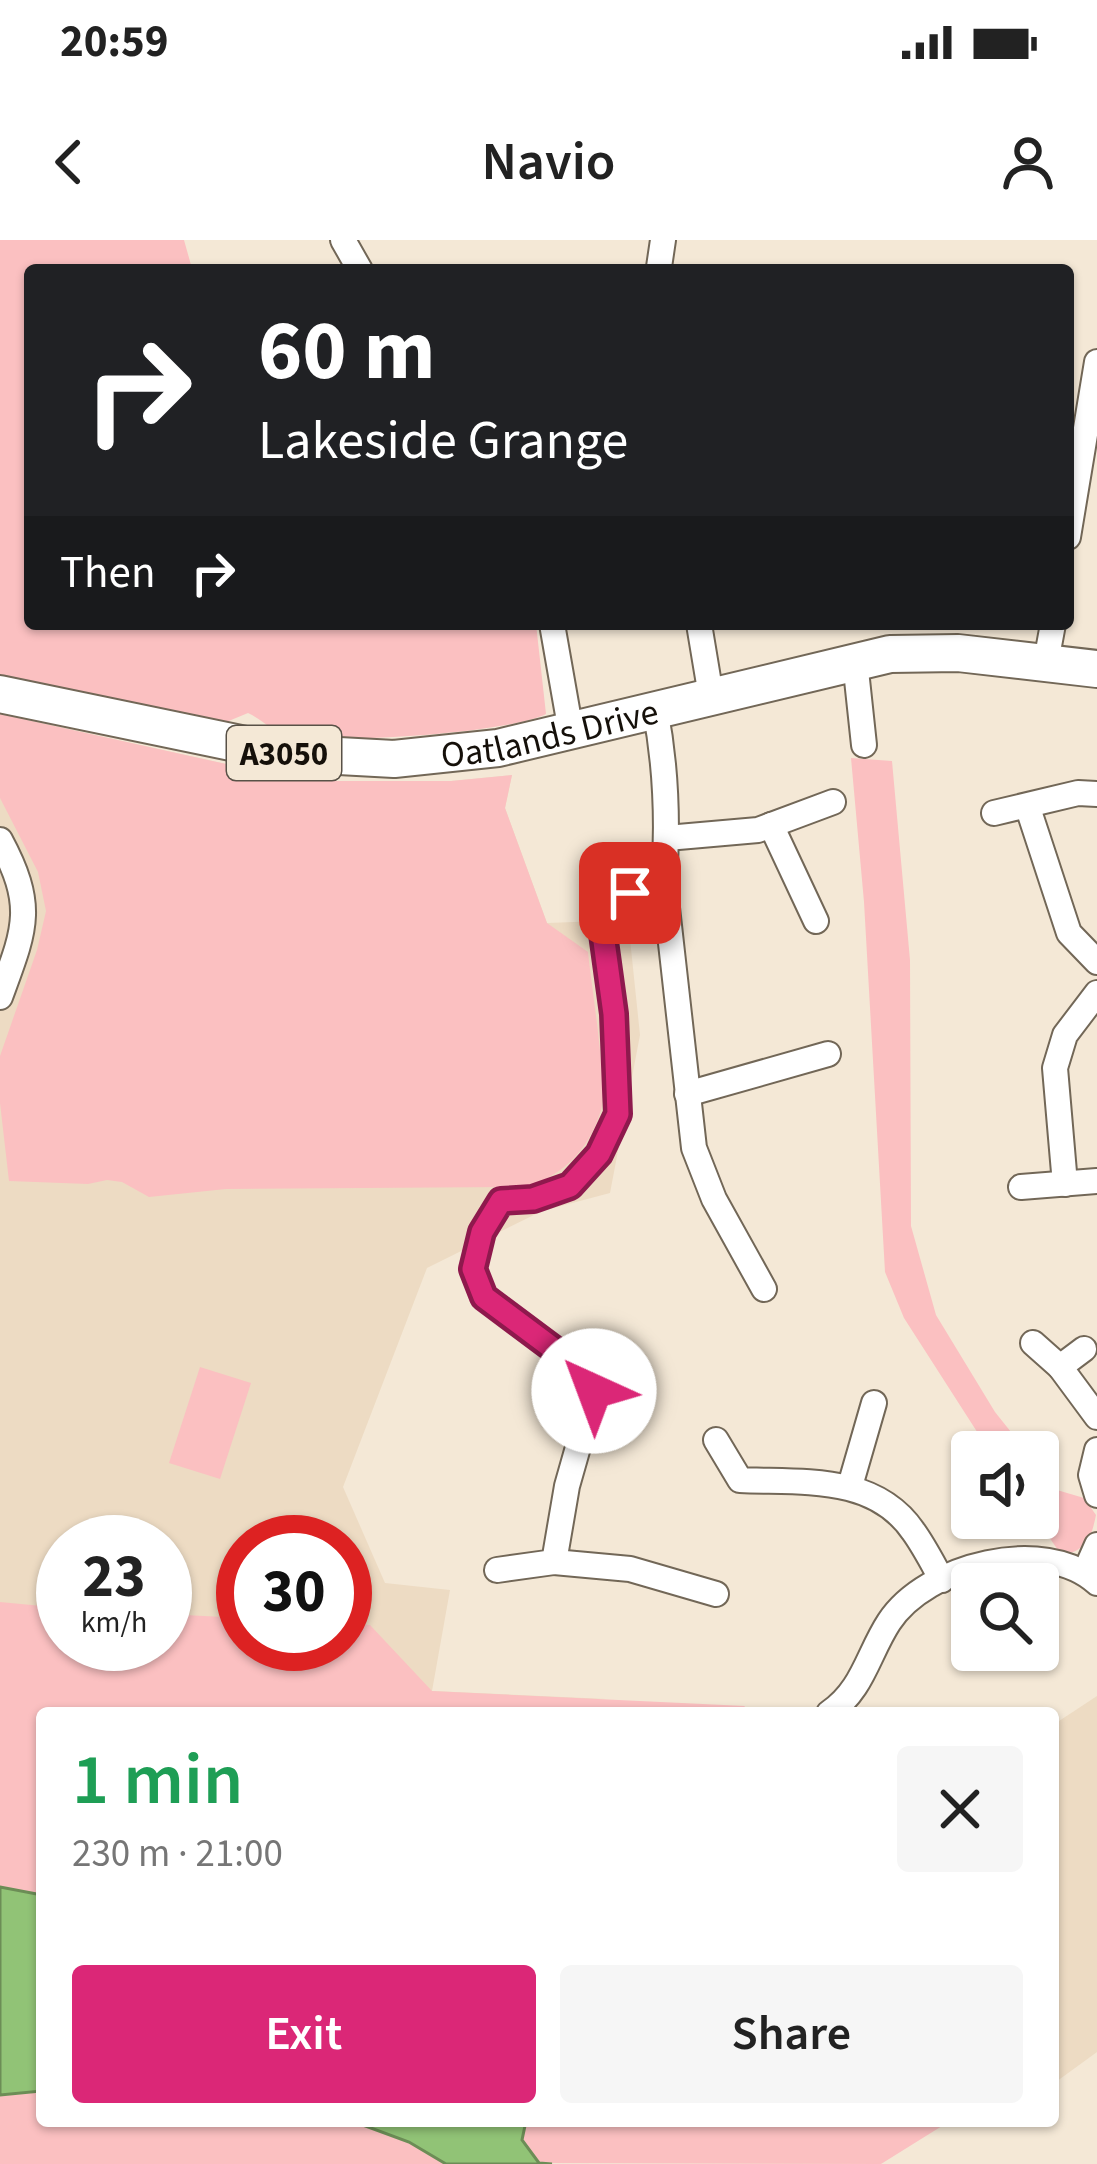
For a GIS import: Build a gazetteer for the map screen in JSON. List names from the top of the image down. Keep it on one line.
{"streets":{"main road":["Oatlands Drive","A3050"]},"page":{"status":"20:59","header":"Navio","turn":["60 m","Lakeside Grange"],"then":"Then","speed":"23 km/h","limit":"30","heading":["1 min","230 m · 21:00"],"buttons":["Exit","Share"]}}
